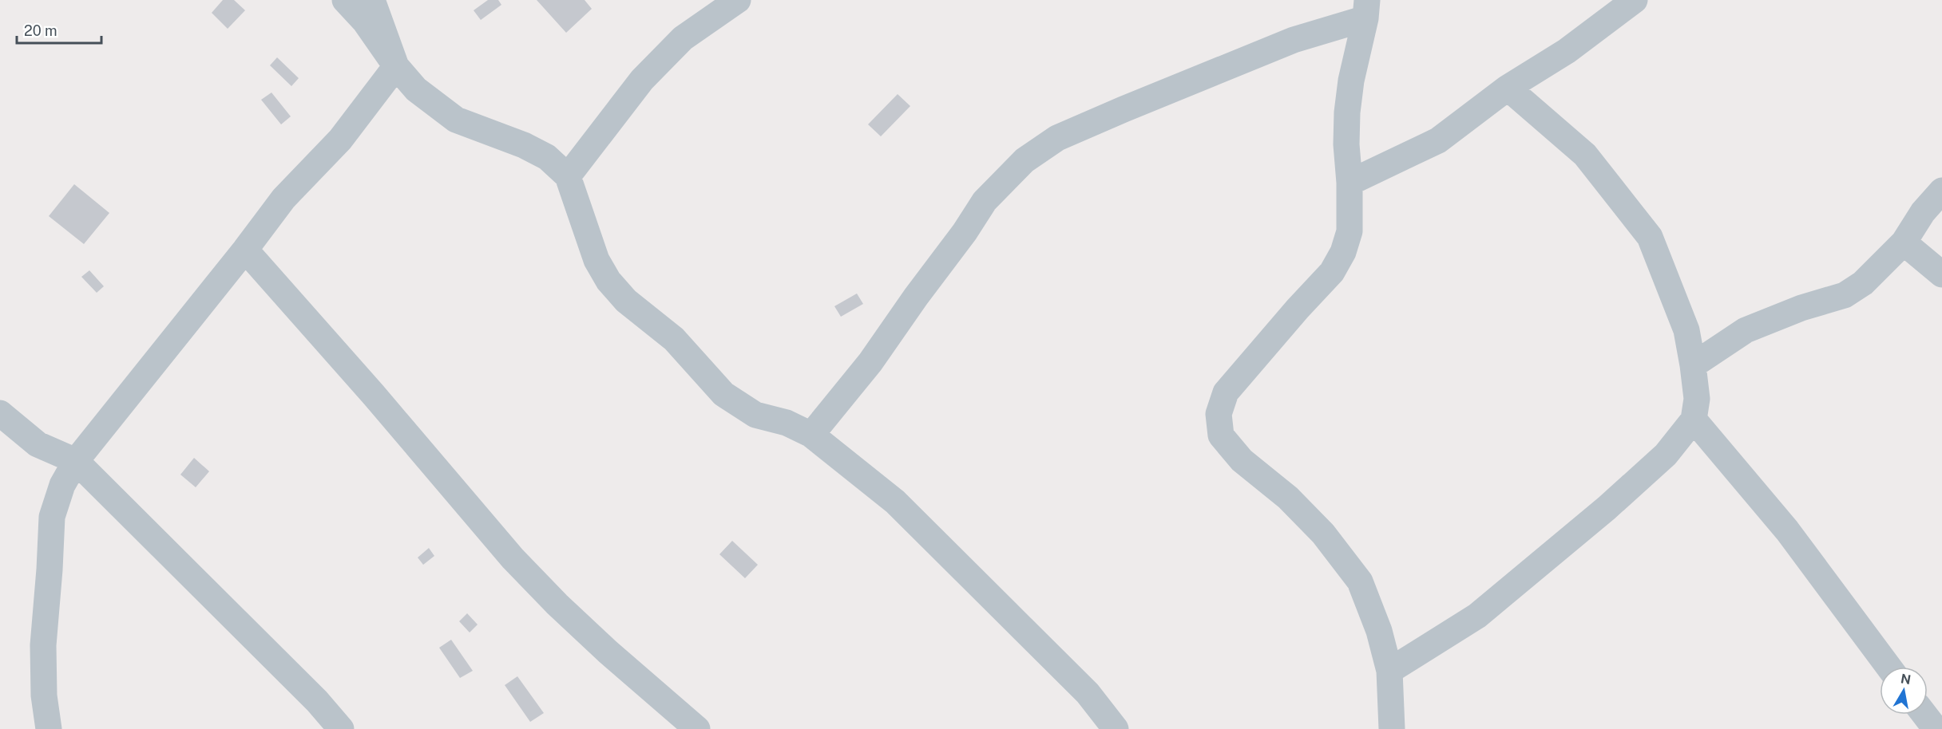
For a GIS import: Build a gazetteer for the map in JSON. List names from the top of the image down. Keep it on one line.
{"scale_bar":"20 m","north":"top"}
